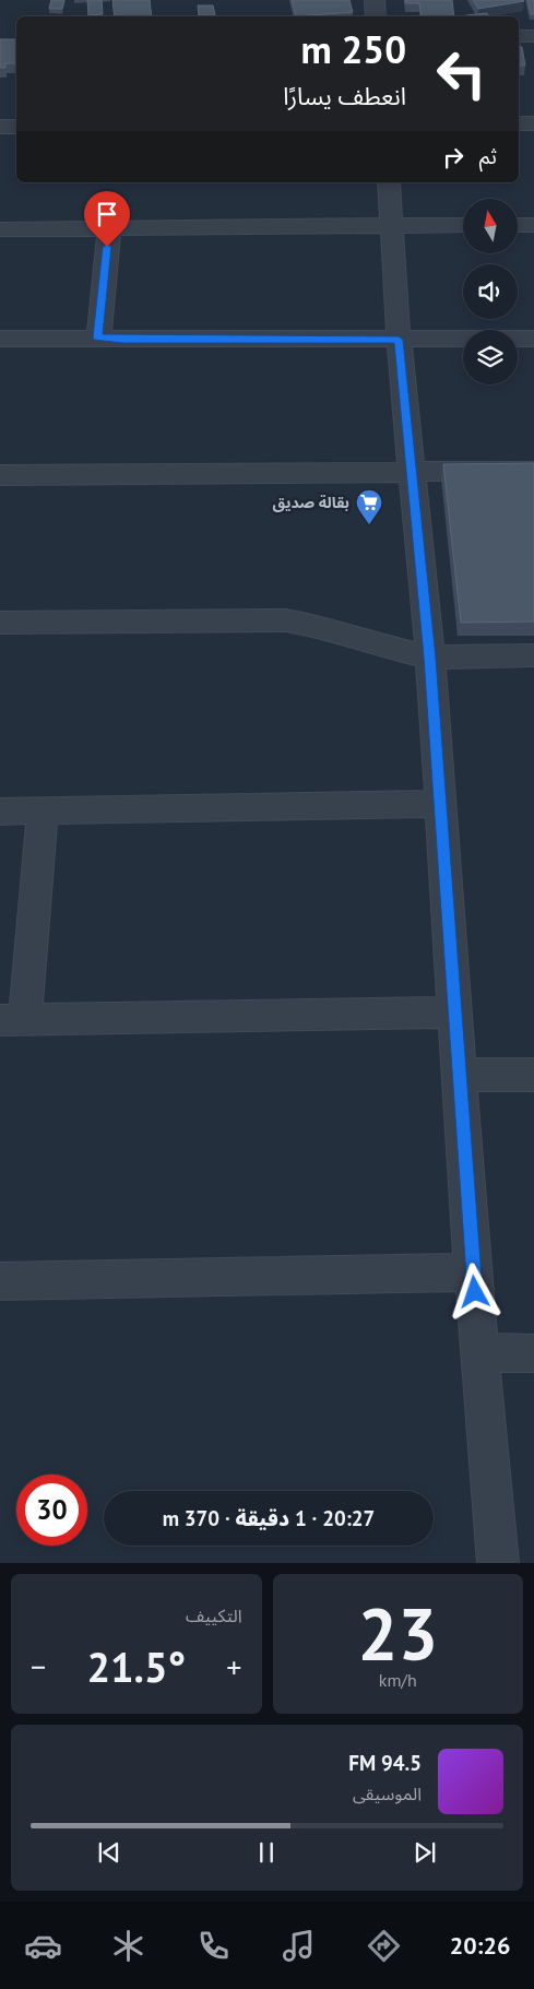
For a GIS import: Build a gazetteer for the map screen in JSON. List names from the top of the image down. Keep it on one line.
{"places":{"supermarket":["بقالة صديق"]},"north":"top","page":{"turn":["250 m","انعطف يسارًا"],"then":"ثم","limit":"30","trip":"20:27 · 1 دقيقة · 370 m","tile":[["23","km/h"],"التكييف"],"heat":["−","21.5°","+"],"song":["94.5 FM","الموسيقى"],"tabs":"20:26"}}
